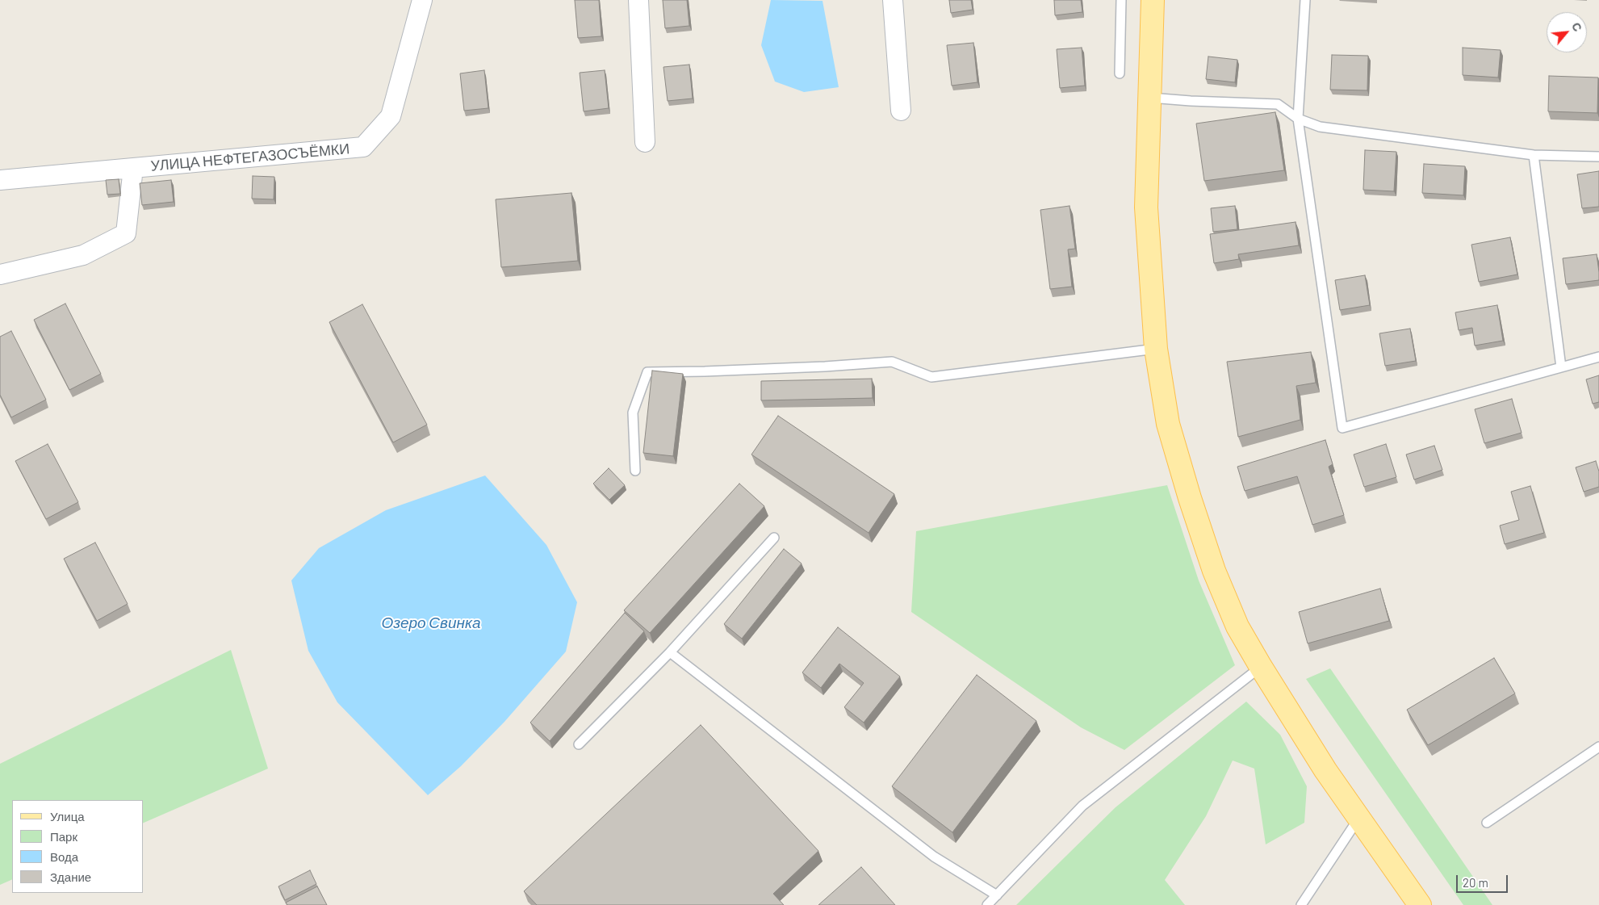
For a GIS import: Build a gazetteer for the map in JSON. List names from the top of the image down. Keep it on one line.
{"streets":{"street":["УЛИЦА НЕФТЕГАЗОСЪЁМКИ"]},"water":["Озеро Свинка"],"legend":["Улица","Парк","Вода","Здание"],"scale_bar":"20 m","north":"top right"}
